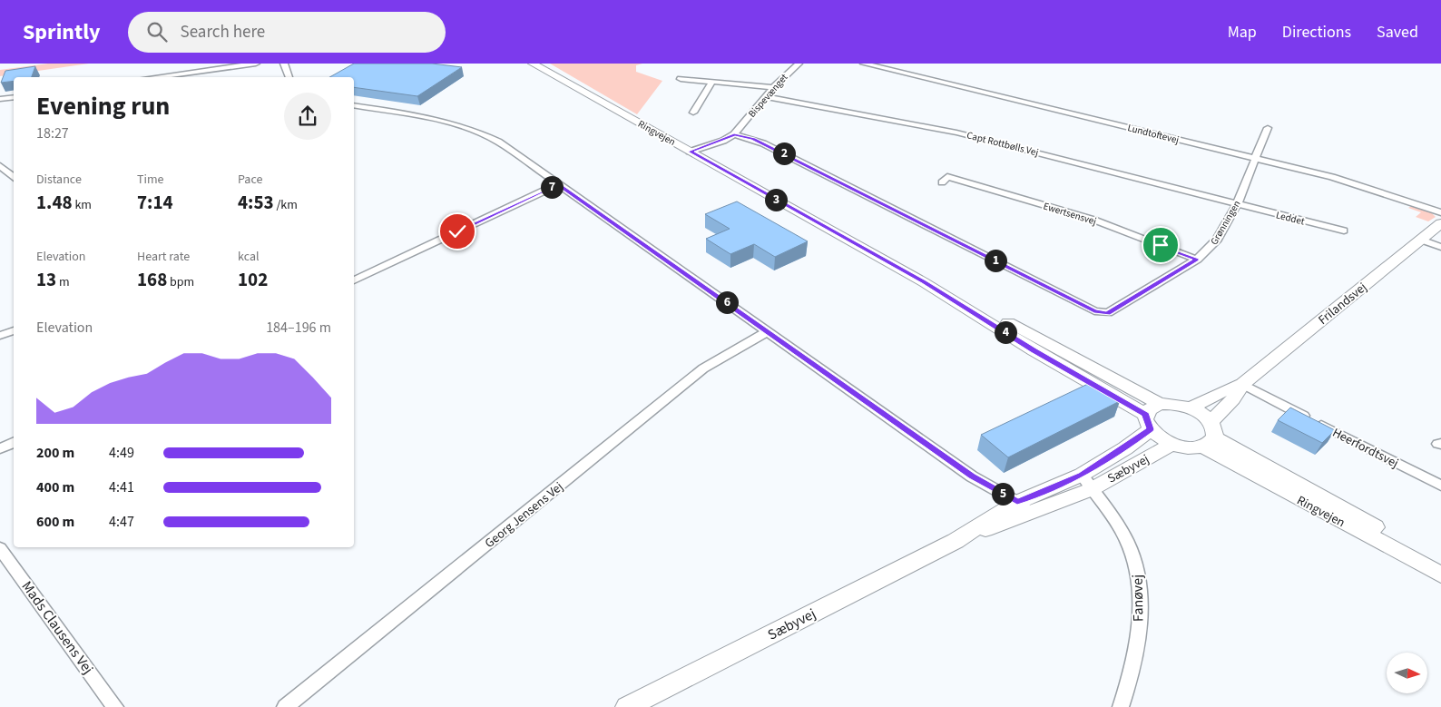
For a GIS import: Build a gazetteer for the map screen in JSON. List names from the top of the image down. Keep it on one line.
{"streets":{"main road":["Ringvejen","Frilandsvej","Sæbyvej"],"street":["Bispevænget","Lundtoftevej","Capt Rottbølls Vej","Ewertsensvej","Leddet","Grønningen","Heerfordtsvej","Georg Jensens Vej","Fanøvej","Mads Clausens Vej"]},"crossings":[["Bispevænget","Ringvejen"],["Bispevænget","Capt Rottbølls Vej"],["Bispevænget","Grønningen"],["Ringvejen","Frilandsvej"],["Ringvejen","Sæbyvej"],["Lundtoftevej","Grønningen"],["Capt Rottbølls Vej","Leddet"],["Capt Rottbølls Vej","Grønningen"],["Ewertsensvej","Grønningen"],["Leddet","Grønningen"],["Frilandsvej","Heerfordtsvej"],["Sæbyvej","Fanøvej"]],"north":"right","page":{"header":"Sprintly","search":"Search here","nav":["Map","Directions","Saved"],"heading":["Evening run","18:27"],"pins":["2","7","3","1","6","4","5"],"stats":[["Distance","1.48 km"],["Time","7:14"],["Pace","4:53 /km"],["Elevation","13 m"],["Heart rate","168 bpm"],["kcal","102"]],"chart":["Elevation","184–196 m"],"list":[{"name":"200 m","note":"4:49"},{"name":"400 m","note":"4:41"},{"name":"600 m","note":"4:47"}]}}
